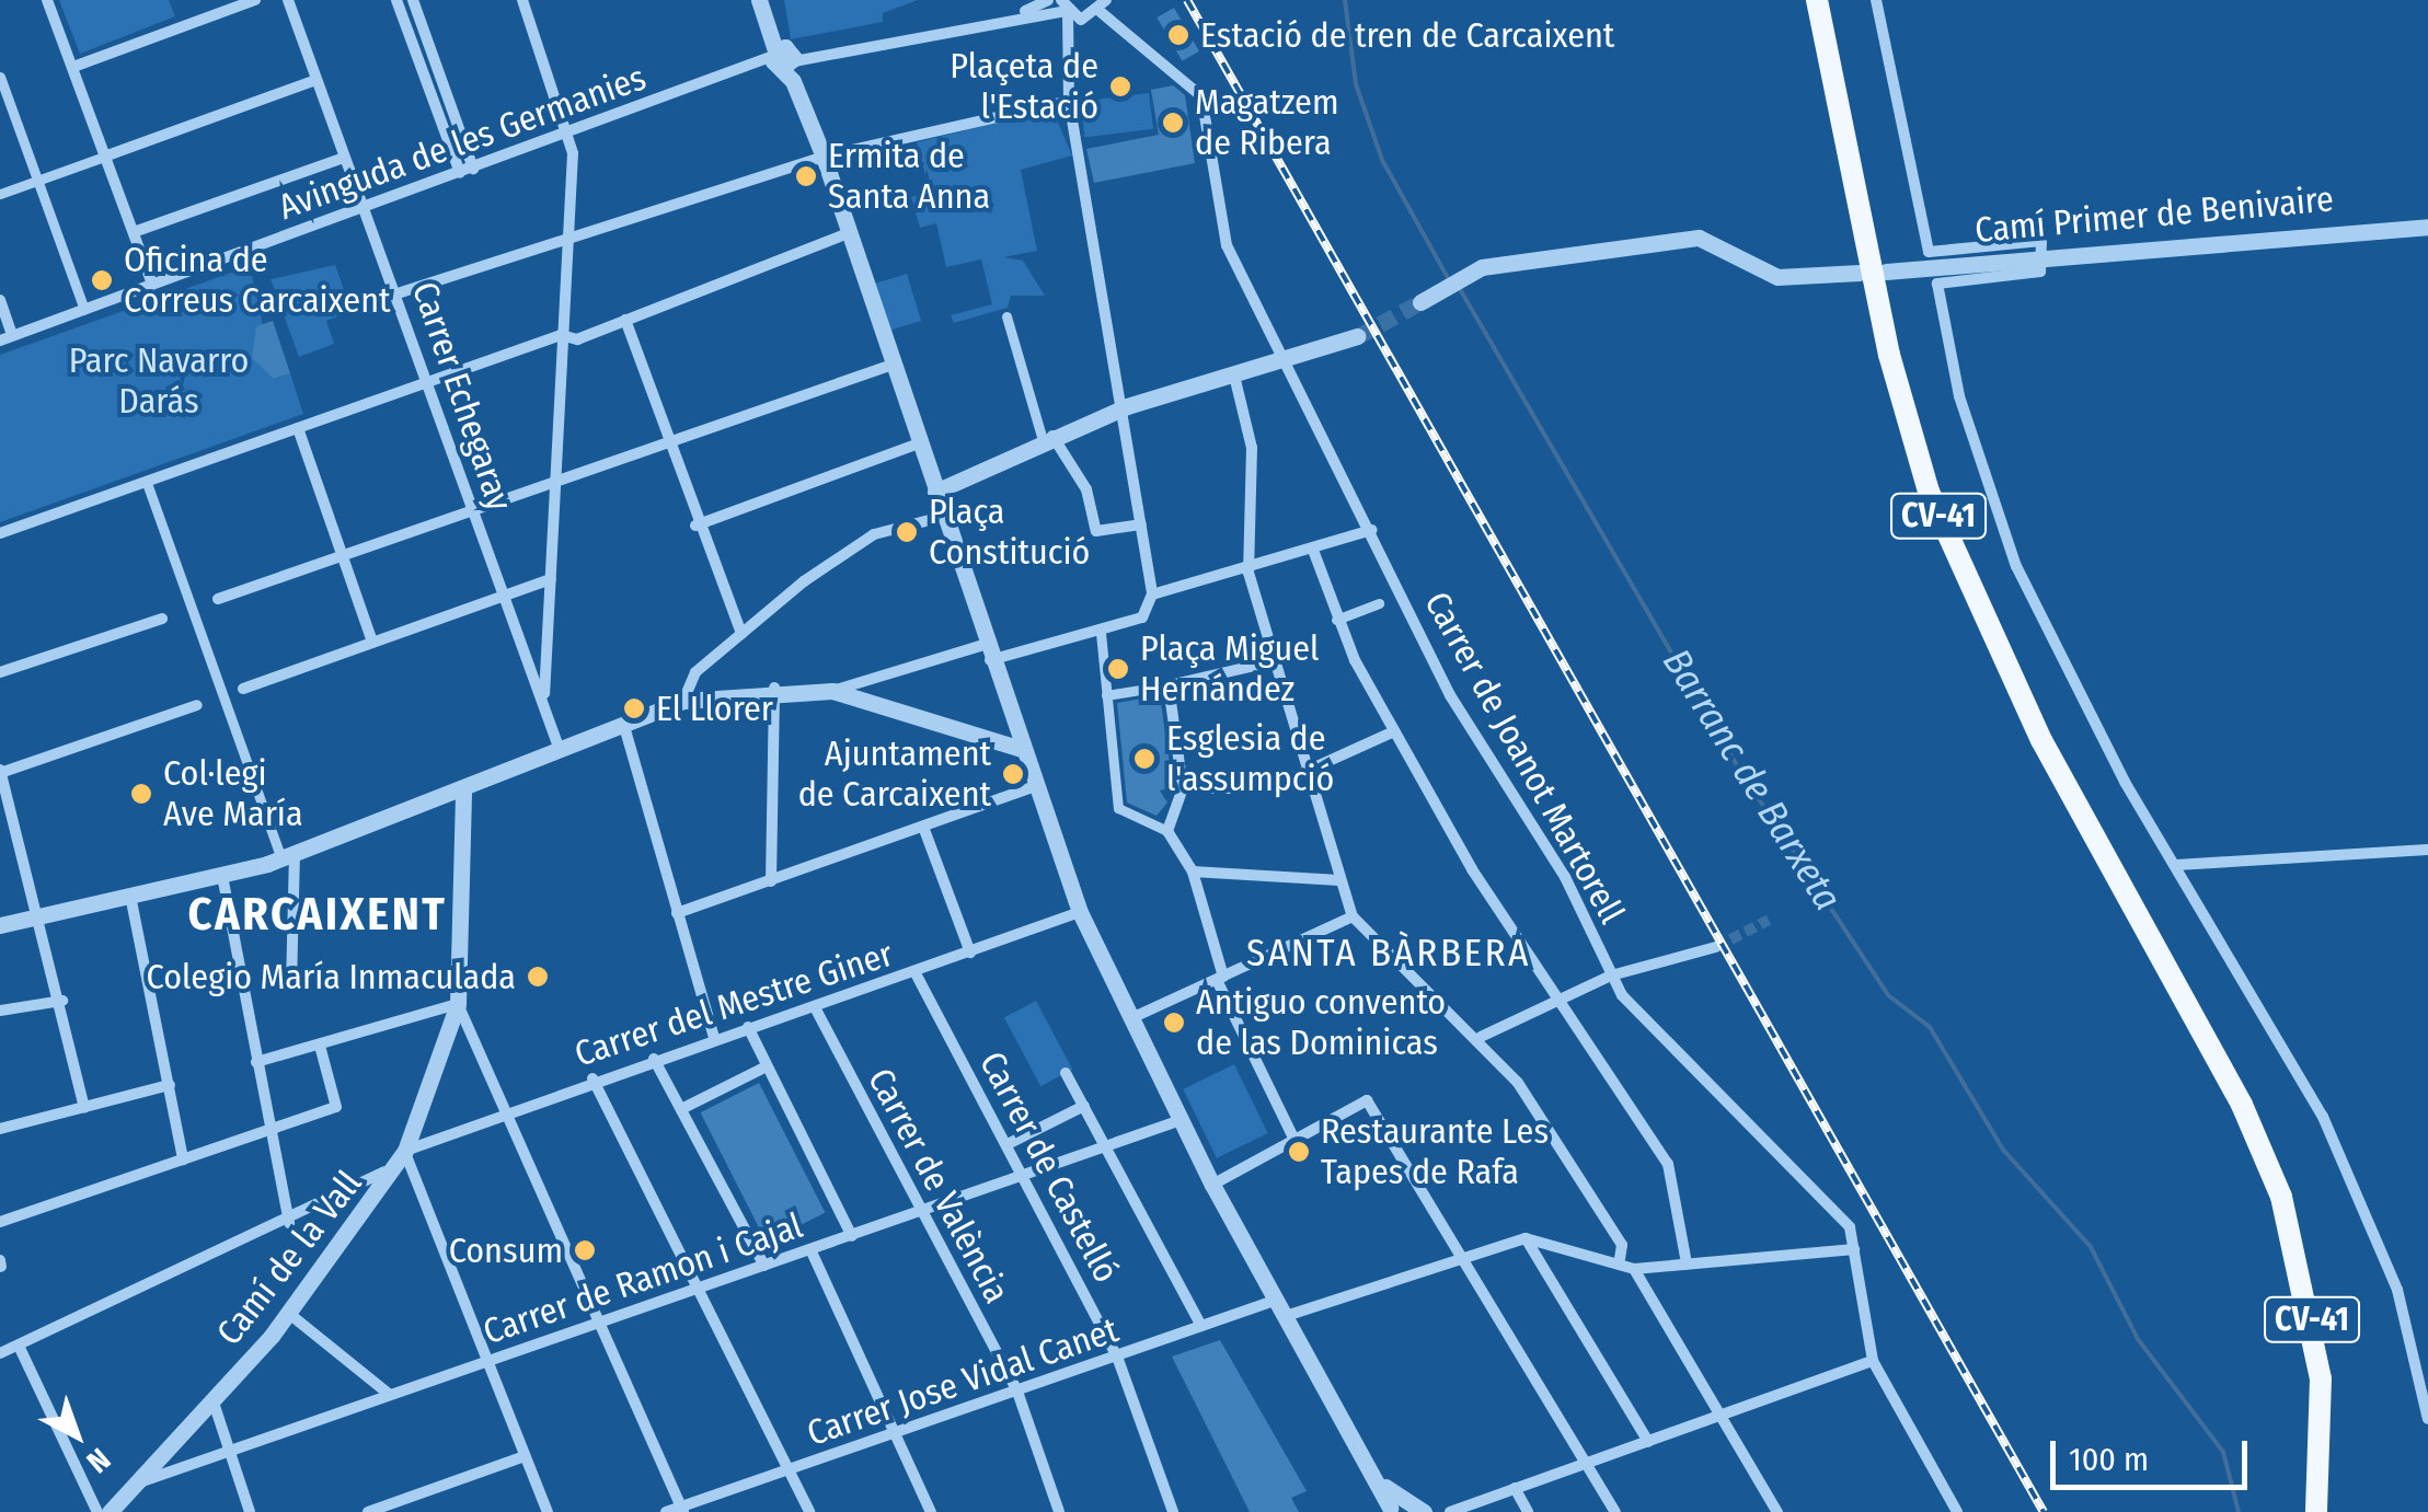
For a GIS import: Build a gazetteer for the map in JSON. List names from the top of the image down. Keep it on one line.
{"streets":{"main road":["CV-41"],"street":["Avinguda de les Germanies","Camí Primer de Benivaire","Carrer Echegaray","Carrer de Joanot Martorell","Carrer del Mestre Giner","Carrer de Castelló","Carrer de València","Camí de la Vall","Carrer de Ramon i Cajal","Carrer Jose Vidal Canet"]},"crossings":[["Avinguda de les Germanies","Carrer Echegaray"],["Carrer del Mestre Giner","Carrer de Castelló"],["Carrer del Mestre Giner","Carrer de València"],["Carrer del Mestre Giner","Camí de la Vall"],["Carrer de Castelló","Carrer de Ramon i Cajal"],["Carrer de Castelló","Carrer Jose Vidal Canet"],["Carrer de València","Carrer de Ramon i Cajal"],["Carrer de València","Carrer Jose Vidal Canet"],["Camí de la Vall","Carrer de Ramon i Cajal"]],"districts":["CARCAIXENT","SANTA BÀRBERA"],"water":["Barranc de Barxeta"],"parks":["Parc Navarro Darás"],"places":["Estació de tren de Carcaixent","Plaçeta de l'Estació","Magatzem de Ribera","Ermita de Santa Anna","Oficina de Correus Carcaixent","Plaça Constitució","Plaça Miguel Hernández","El Llorer","Esglesia de l'assumpció","Ajuntament de Carcaixent","Col·legi Ave María","Colegio María Inmaculada","Antiguo convento de las Dominicas","Restaurante Les Tapes de Rafa","Consum"],"scale_bar":"100 m","north":"bottom right"}
